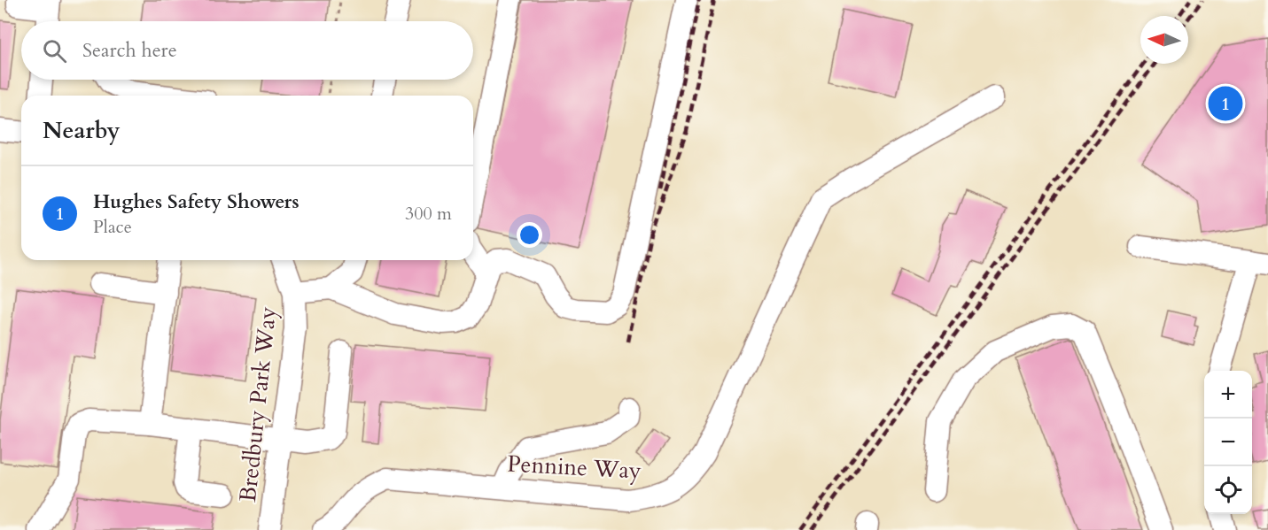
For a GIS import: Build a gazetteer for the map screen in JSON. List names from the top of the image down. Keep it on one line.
{"streets":{"street":["Bredbury Park Way","Pennine Way"]},"north":"left","page":{"search":"Search here","pins":"1","heading":"Nearby","list":[{"mark":"1","name":"Hughes Safety Showers","note":"Place","value":"300 m"}],"map_buttons":["+","−"]}}
